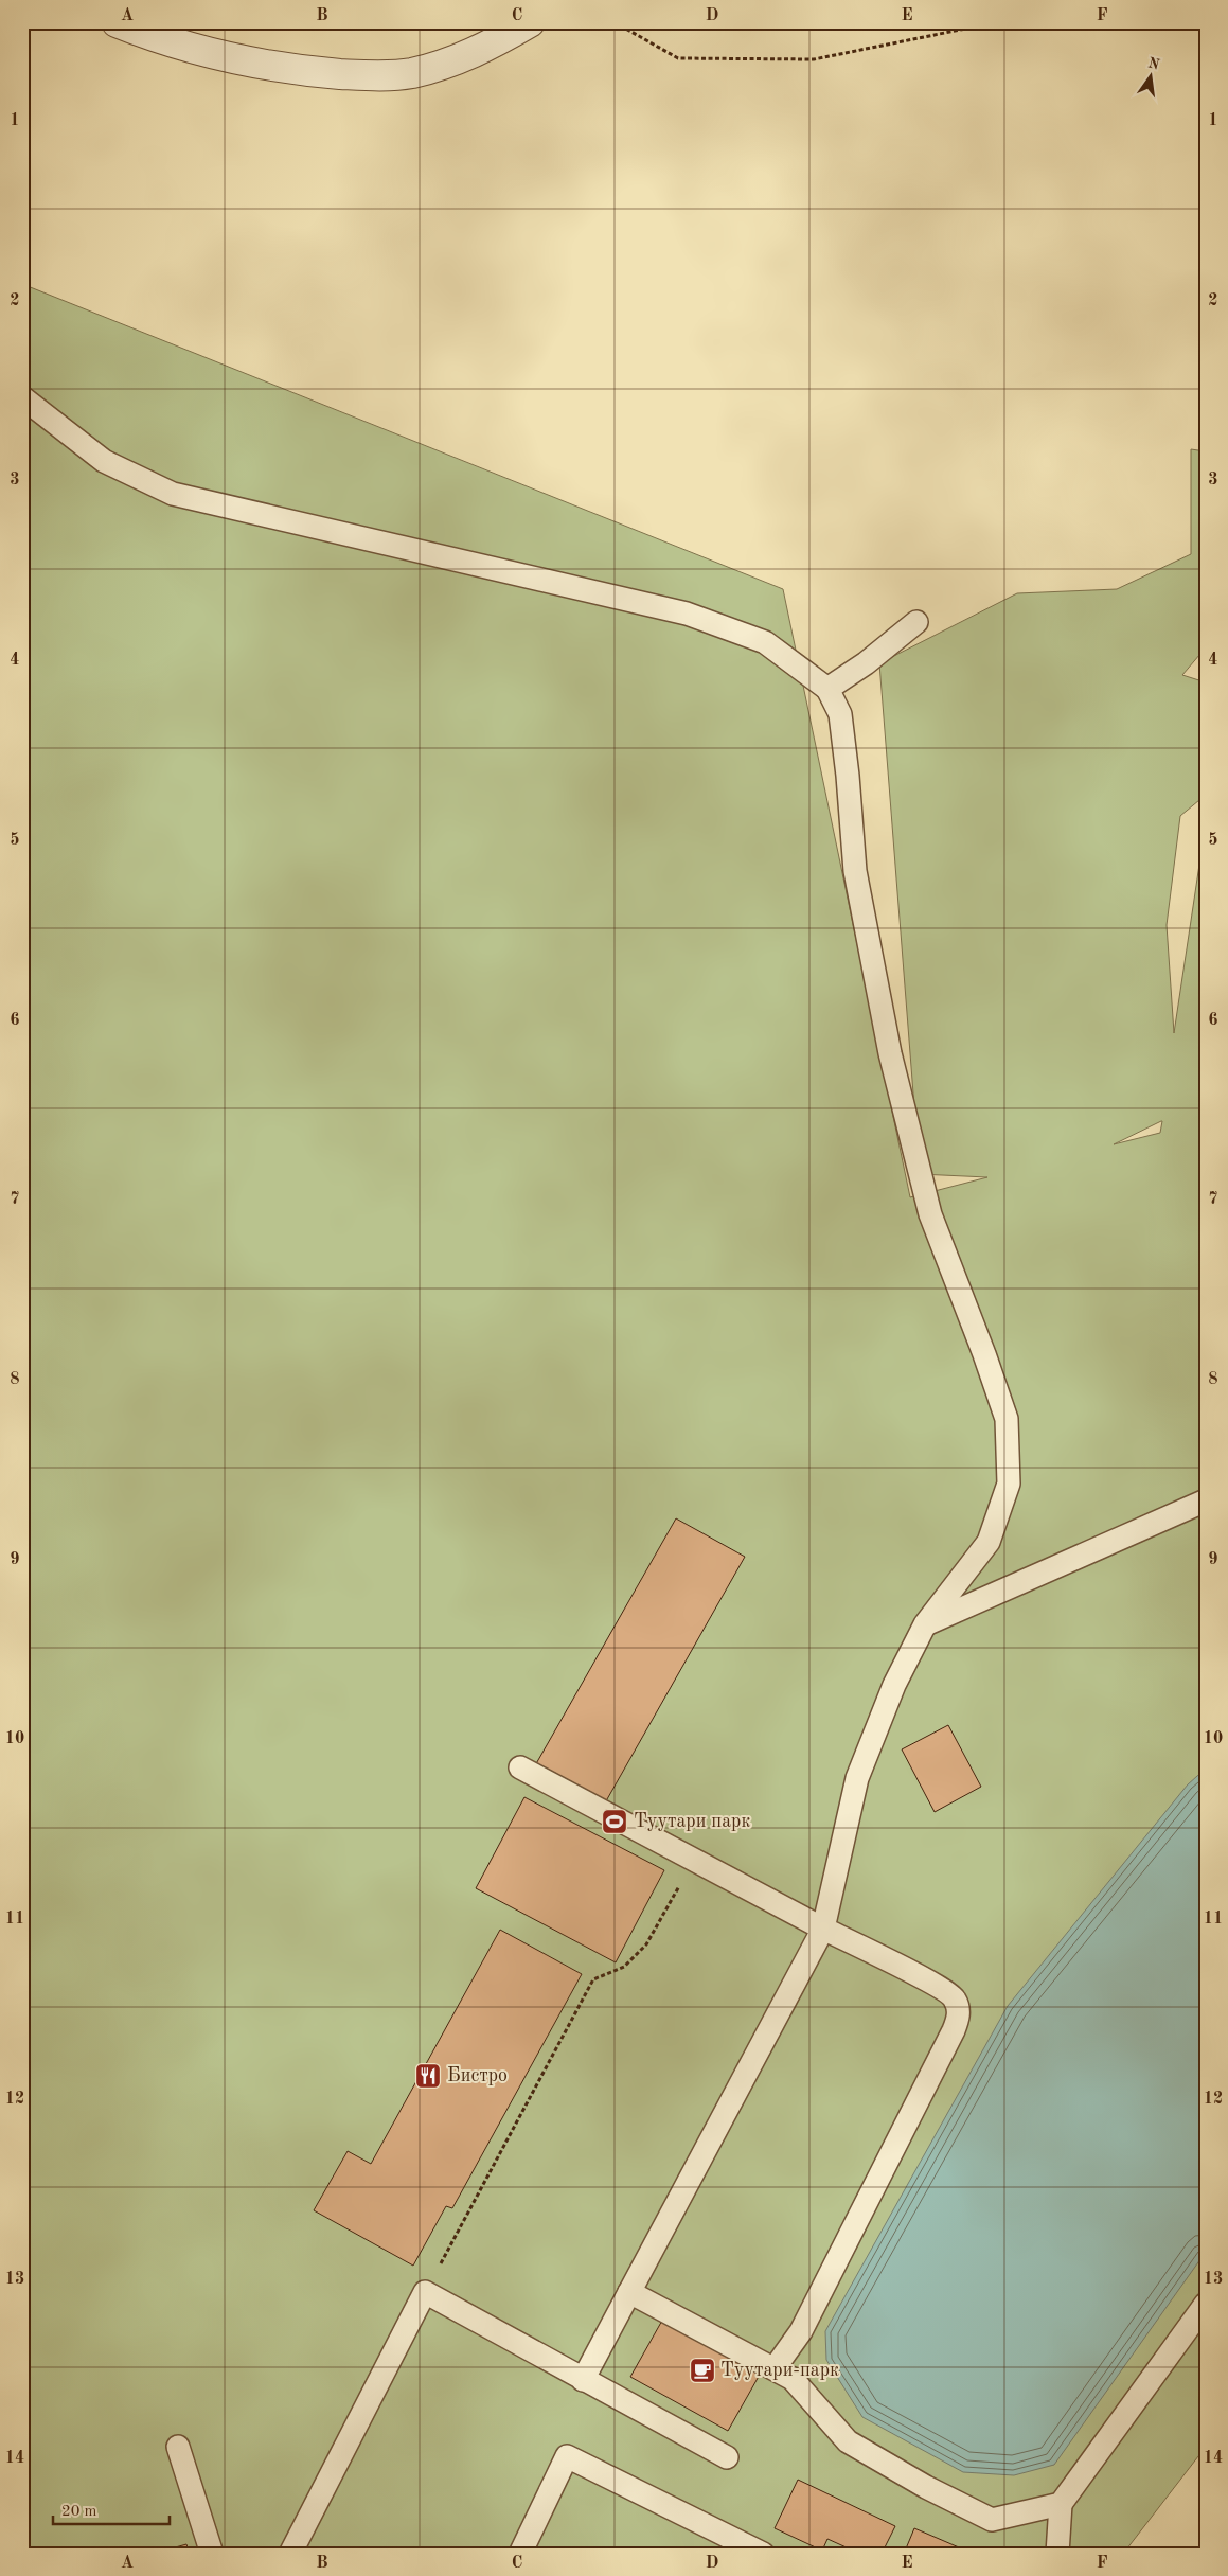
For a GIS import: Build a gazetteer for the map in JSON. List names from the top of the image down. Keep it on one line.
{"places":{"sports":["Туутари парк"],"restaurant":["Бистро"],"cafe":["Туутари-парк"]},"scale_bar":"20 m","north":"top","grid":{"columns":["A","B","C","D","E","F"],"rows":["1","2","3","4","5","6","7","8","9","10","11","12","13","14"]}}
